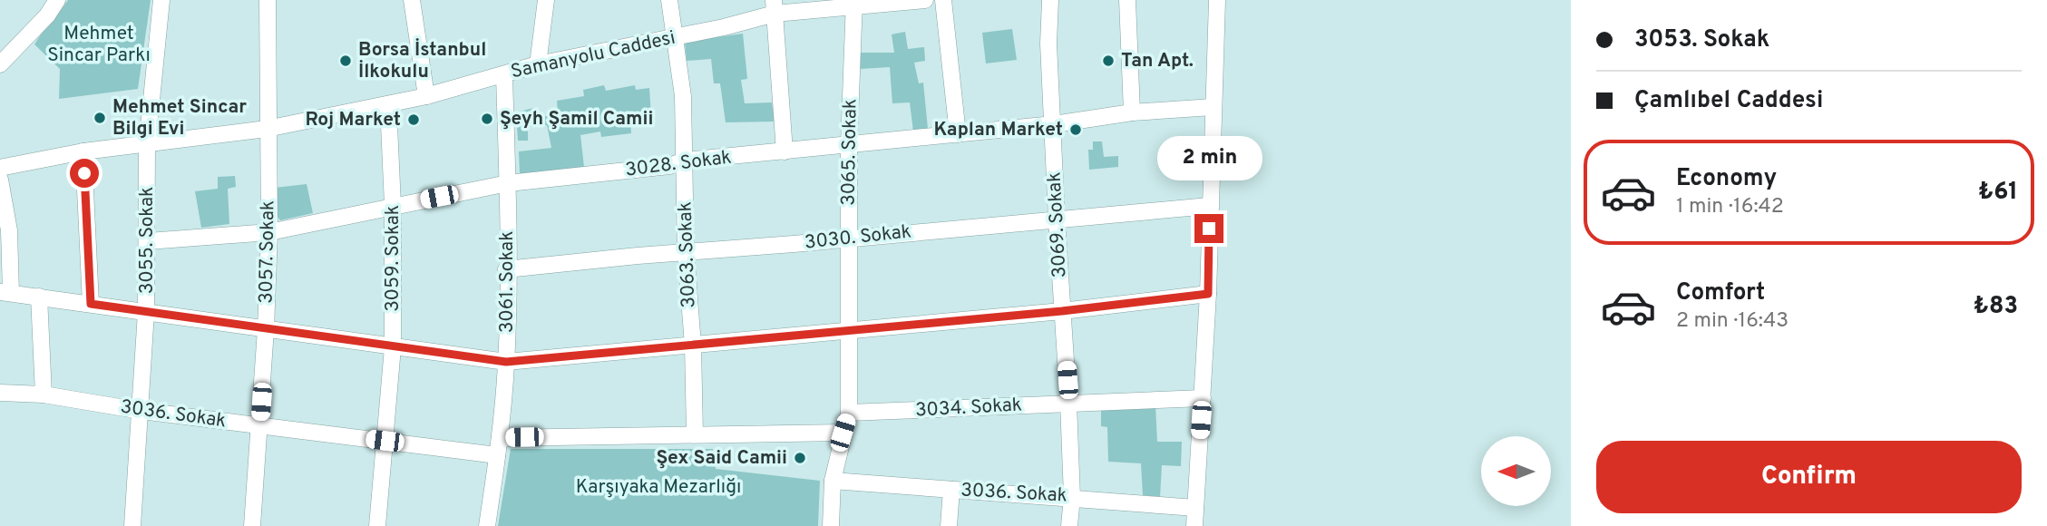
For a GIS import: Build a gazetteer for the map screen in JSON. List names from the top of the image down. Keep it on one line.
{"streets":{"street":["Samanyolu Caddesi","3065. Sokak","3028. Sokak","3069. Sokak","3030. Sokak","3055. Sokak","3057. Sokak","3063. Sokak","3059. Sokak","3061. Sokak","3034. Sokak","3036. Sokak"]},"crossings":[["Samanyolu Caddesi","3065. Sokak"],["Samanyolu Caddesi","3055. Sokak"],["Samanyolu Caddesi","3057. Sokak"],["Samanyolu Caddesi","3063. Sokak"],["Samanyolu Caddesi","3059. Sokak"],["Samanyolu Caddesi","3061. Sokak"],["3065. Sokak","3028. Sokak"],["3065. Sokak","3030. Sokak"],["3065. Sokak","3034. Sokak"],["3065. Sokak","3036. Sokak"],["3028. Sokak","3069. Sokak"],["3028. Sokak","3055. Sokak"],["3028. Sokak","3057. Sokak"],["3028. Sokak","3063. Sokak"],["3028. Sokak","3059. Sokak"],["3028. Sokak","3061. Sokak"],["3069. Sokak","3030. Sokak"],["3069. Sokak","3034. Sokak"],["3069. Sokak","3036. Sokak"],["3030. Sokak","3063. Sokak"],["3030. Sokak","3061. Sokak"],["3055. Sokak","3036. Sokak"],["3057. Sokak","3036. Sokak"],["3059. Sokak","3036. Sokak"],["3061. Sokak","3036. Sokak"]],"parks":["Mehmet Sincar Parkı","Karşıyaka Mezarlığı"],"places":["Borsa İstanbul İlkokulu","Tan Apt.","Mehmet Sincar Bilgi Evi","Şeyh Şamil Camii","Roj Market","Kaplan Market","Şex Said Camii"],"north":"left","page":{"banner":["3053. Sokak","Çamlıbel Caddesi"],"bubble":"2 min","list":[{"name":"Economy","note":"1 min · 16:42","value":"₺61"},{"name":"Comfort","note":"2 min · 16:43","value":"₺83"}],"buttons":"Confirm"}}
